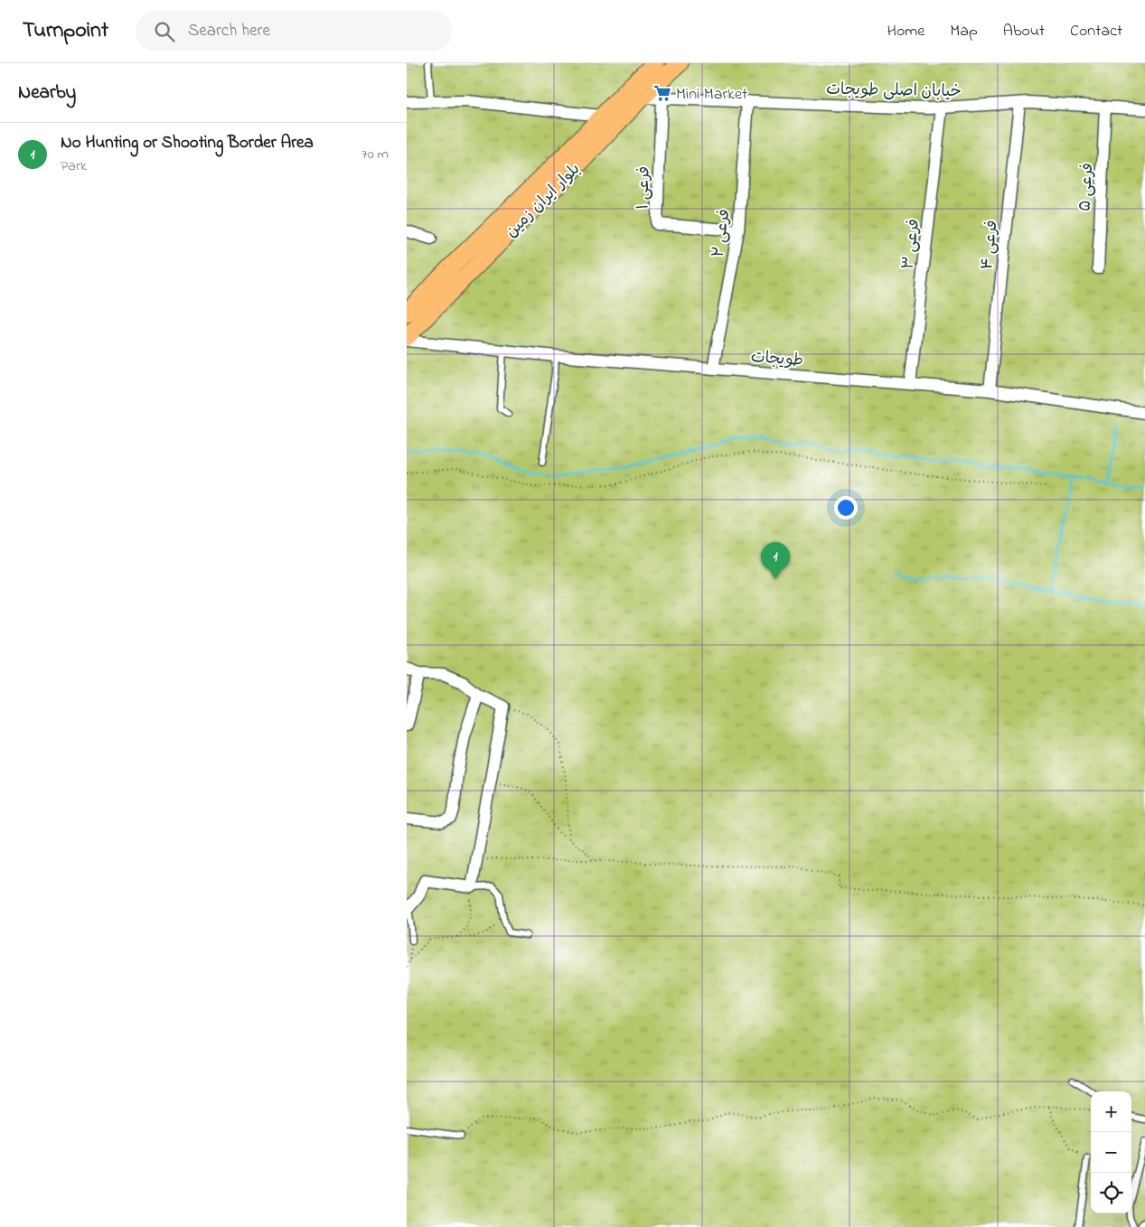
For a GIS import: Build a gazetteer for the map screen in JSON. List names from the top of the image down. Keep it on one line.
{"streets":{"main road":["بلوار ایران زمین"],"street":["خیابان اصلی طویجات","فرعی ۵","فرعی ۱","فرعی ۲","فرعی ۳","فرعی ۴","طویجات"]},"crossings":[["خیابان اصلی طویجات","فرعی ۵"],["خیابان اصلی طویجات","فرعی ۱"],["خیابان اصلی طویجات","بلوار ایران زمین"],["خیابان اصلی طویجات","فرعی ۲"],["خیابان اصلی طویجات","فرعی ۳"],["خیابان اصلی طویجات","فرعی ۴"],["فرعی ۱","فرعی ۲"],["بلوار ایران زمین","طویجات"],["فرعی ۲","طویجات"],["فرعی ۳","طویجات"],["فرعی ۴","طویجات"]],"places":{"supermarket":["Mini Market"]},"page":{"header":"Turnpoint","search":"Search here","nav":["Home","Map","About","Contact"],"heading":"Nearby","list":[{"mark":"1","name":"No Hunting or Shooting Border Area","note":"Park","value":"70 m"}],"pins":"1","map_buttons":["+","−"]}}
